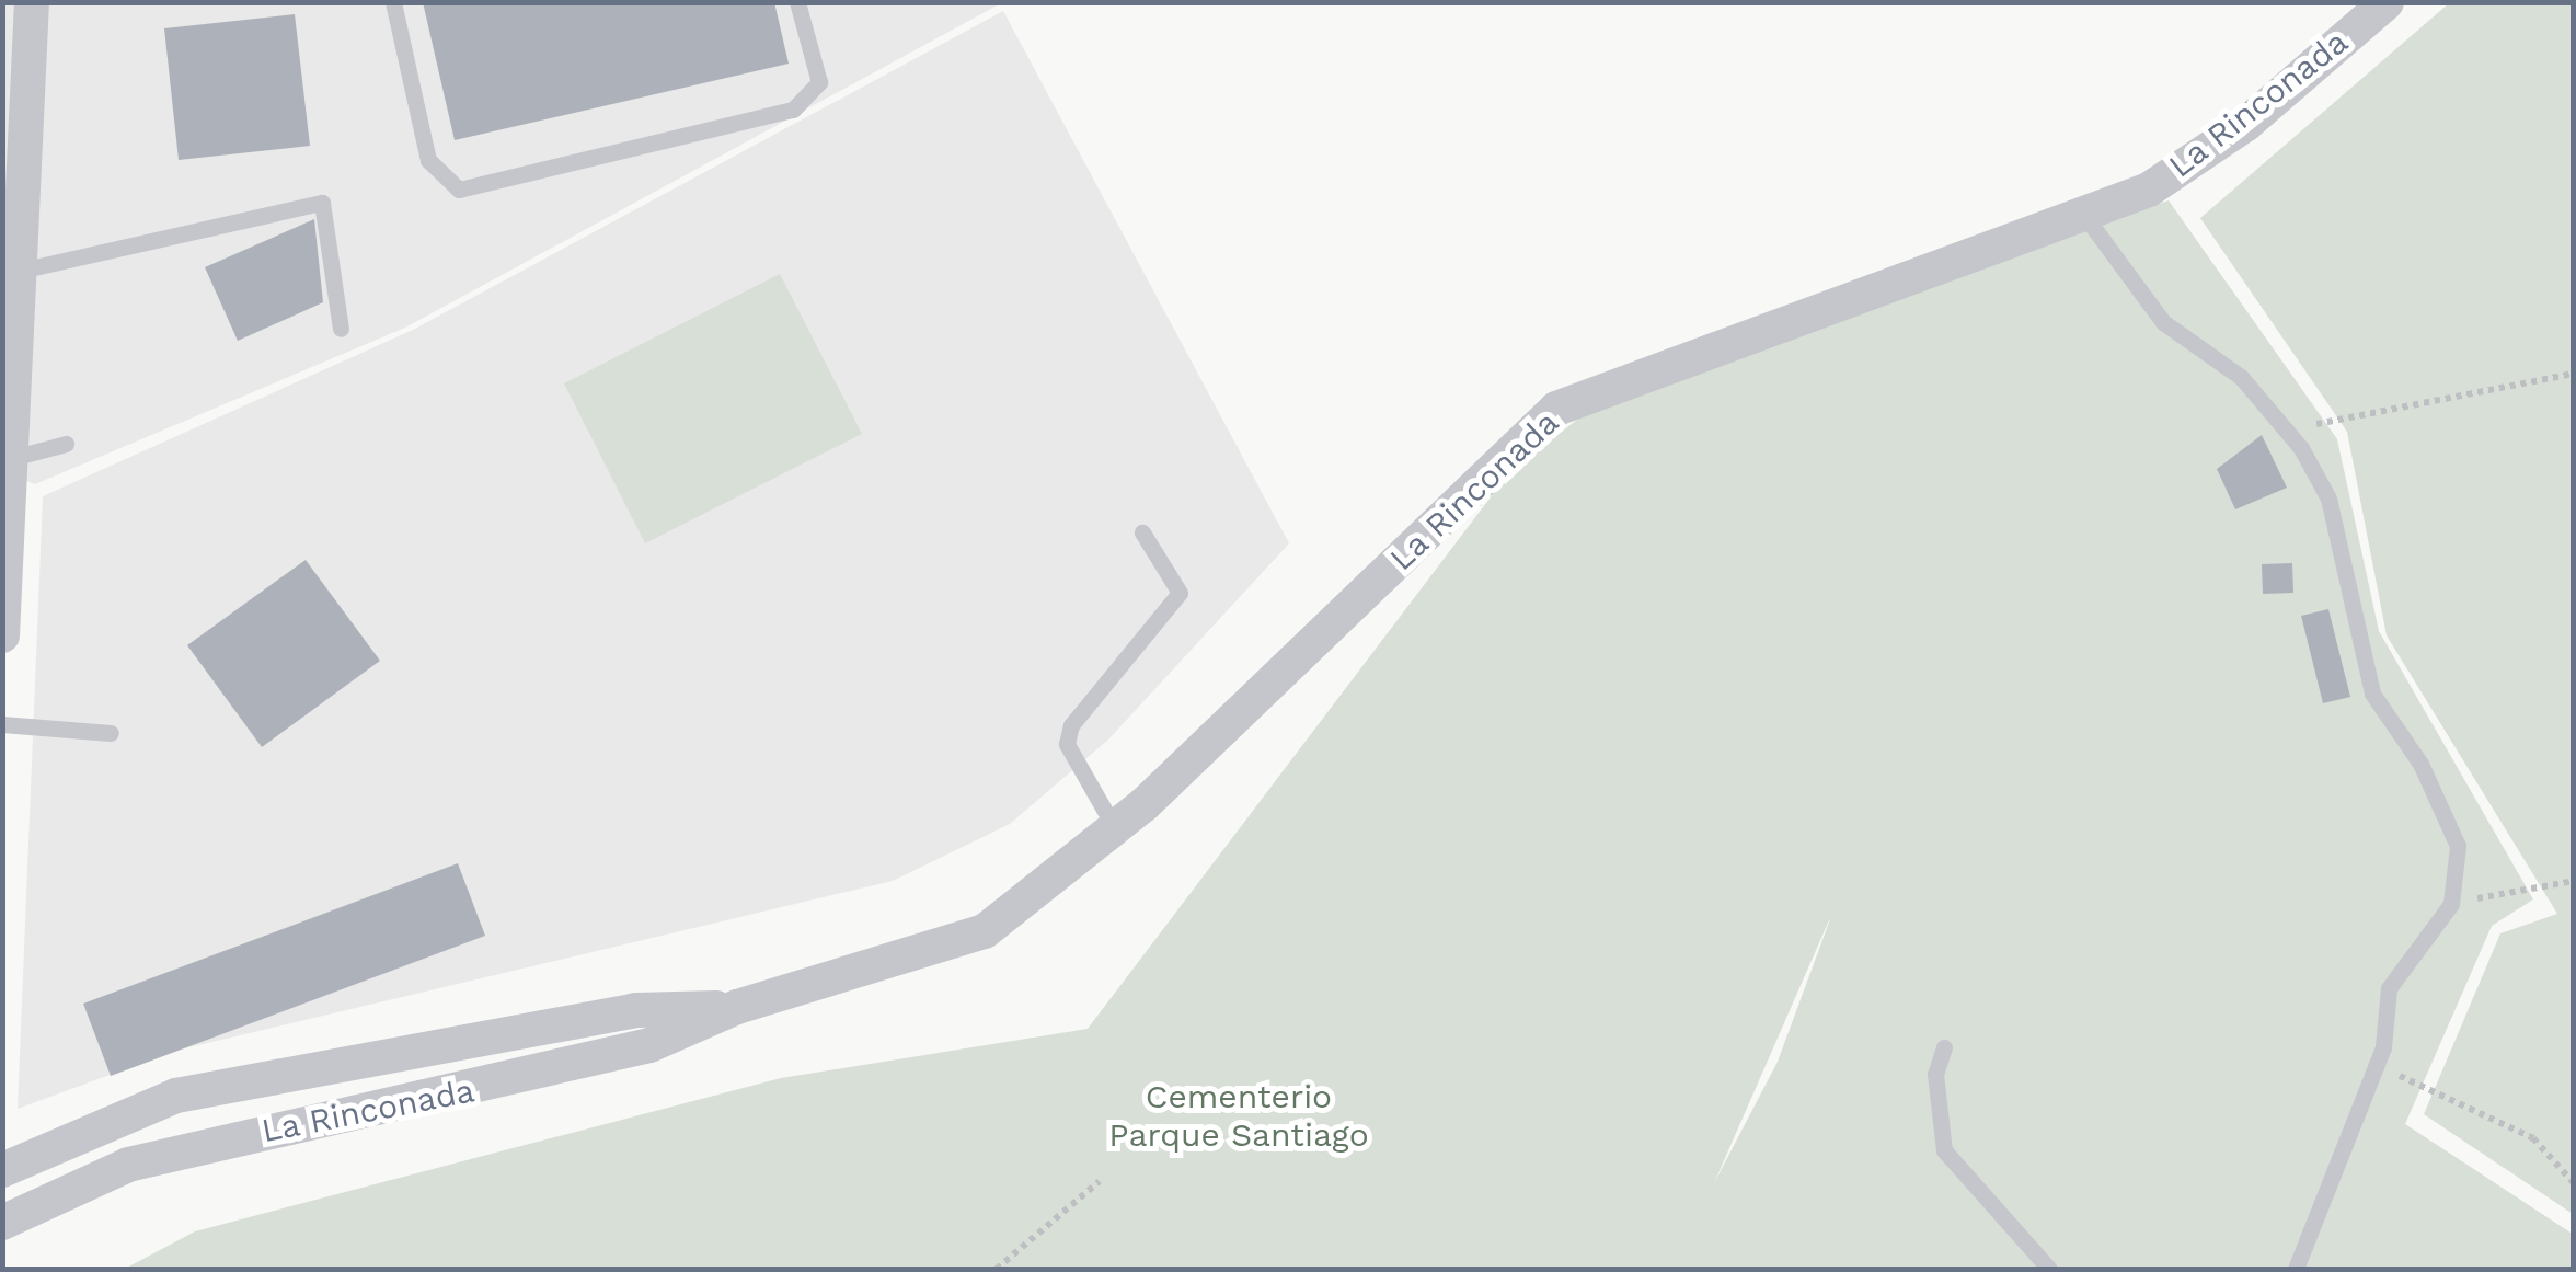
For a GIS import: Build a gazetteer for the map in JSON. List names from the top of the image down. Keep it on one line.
{"streets":{"street":["La Rinconada"]},"parks":["Cementerio Parque Santiago"]}
